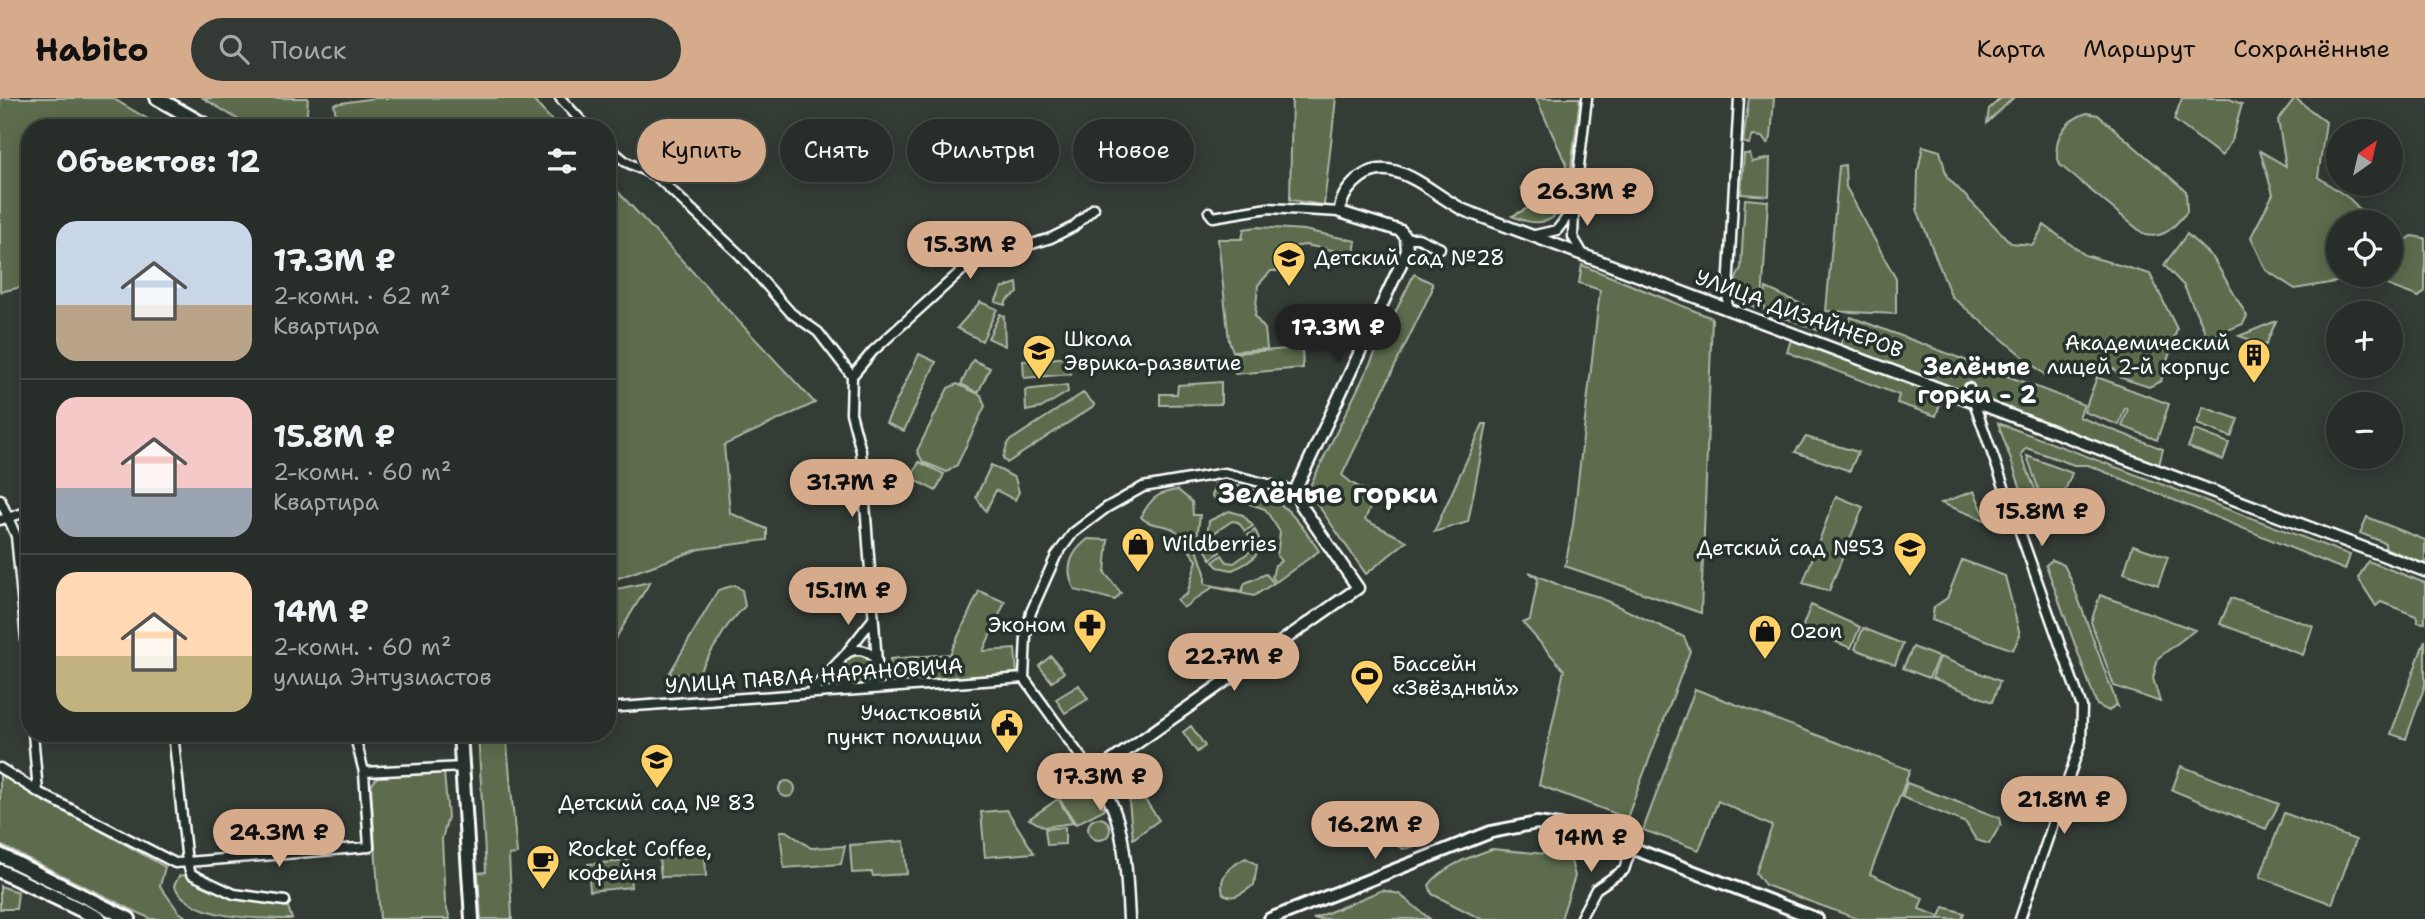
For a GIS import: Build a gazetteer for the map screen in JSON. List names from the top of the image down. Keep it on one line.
{"streets":{"street":["УЛИЦА ДИЗАЙНЕРОВ","УЛИЦА ПАВЛА НАРАНОВИЧА"]},"districts":["Зелёные горки - 2","Зелёные горки"],"places":{"school or university":["Детский сад №28","Школа Эврика-развитие","Детский сад №53","Детский сад № 83"],"building":["Академический лицей 2-й корпус"],"shop":["Wildberries","Ozon"],"pharmacy":["Эконом"],"sports":["Бассейн «Звёздный»"],"public building":["Участковый пункт полиции"],"cafe":["Rocket Coffee, кофейня"]},"north":"top right","page":{"header":"Habito","search":"Поиск","nav":["Карта","Маршрут","Сохранённые"],"map_buttons":["+","−"],"chip":["Купить","Снять","Фильтры","Новое"],"heading":"Объектов: 12","price":["26.3M ₽","15.3M ₽","17.3M ₽","31.7M ₽","15.8M ₽","15.1M ₽","22.7M ₽","17.3M ₽","21.8M ₽","16.2M ₽","24.3M ₽","14M ₽"],"list":[{"name":"17.3M ₽","note":"2-комн. · 62 m² · Квартира"},{"name":"15.8M ₽","note":"2-комн. · 60 m² · Квартира"},{"name":"14M ₽","note":"2-комн. · 60 m² · улица Энтузиастов"}]}}
